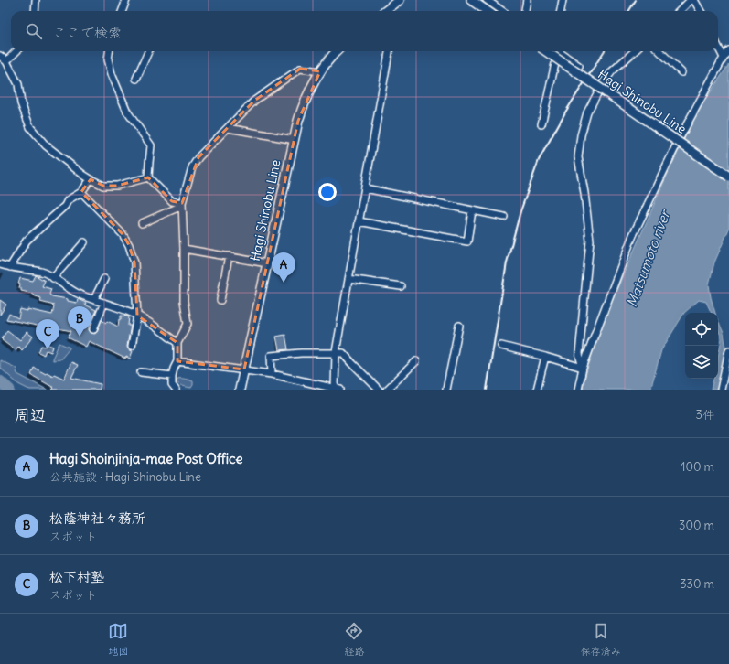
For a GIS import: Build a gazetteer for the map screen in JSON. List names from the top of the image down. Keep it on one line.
{"streets":{"main road":["Hagi Shinobu Line"]},"water":["Matsumoto river"],"page":{"search":"ここで検索","pins":["A","B","C"],"heading":["周辺","3件"],"list":[{"mark":"A","name":"Hagi Shoinjinja-mae Post Office","note":"公共施設 · Hagi Shinobu Line","value":"100 m"},{"mark":"B","name":"松蔭神社々務所","note":"スポット","value":"300 m"},{"mark":"C","name":"松下村塾","note":"スポット","value":"330 m"}],"nav":["地図","経路","保存済み"]}}
